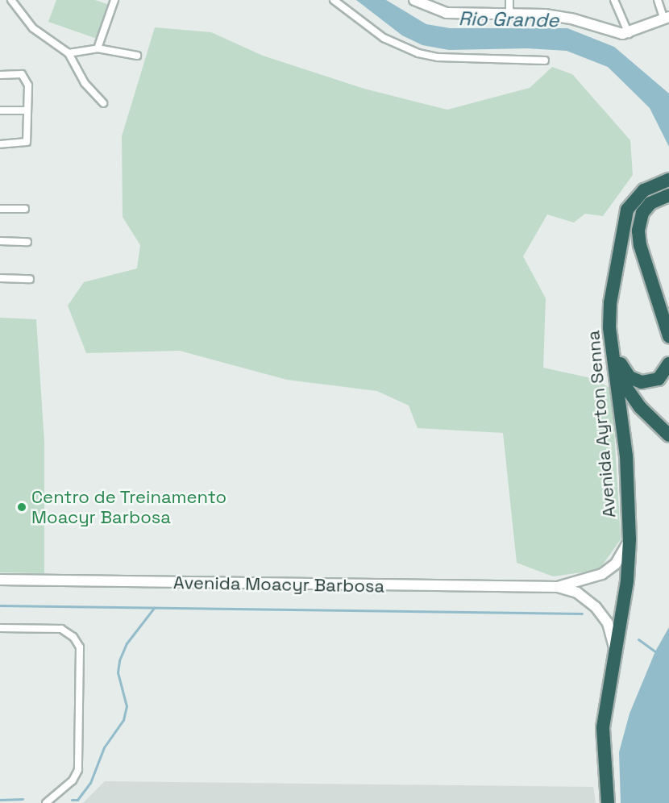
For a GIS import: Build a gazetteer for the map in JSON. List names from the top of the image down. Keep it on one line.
{"streets":{"highway":["Avenida Ayrton Senna"],"street":["Avenida Moacyr Barbosa"]},"crossings":[["Avenida Ayrton Senna","Avenida Moacyr Barbosa"]],"water":["Rio Grande"],"places":["Centro de Treinamento Moacyr Barbosa"]}
